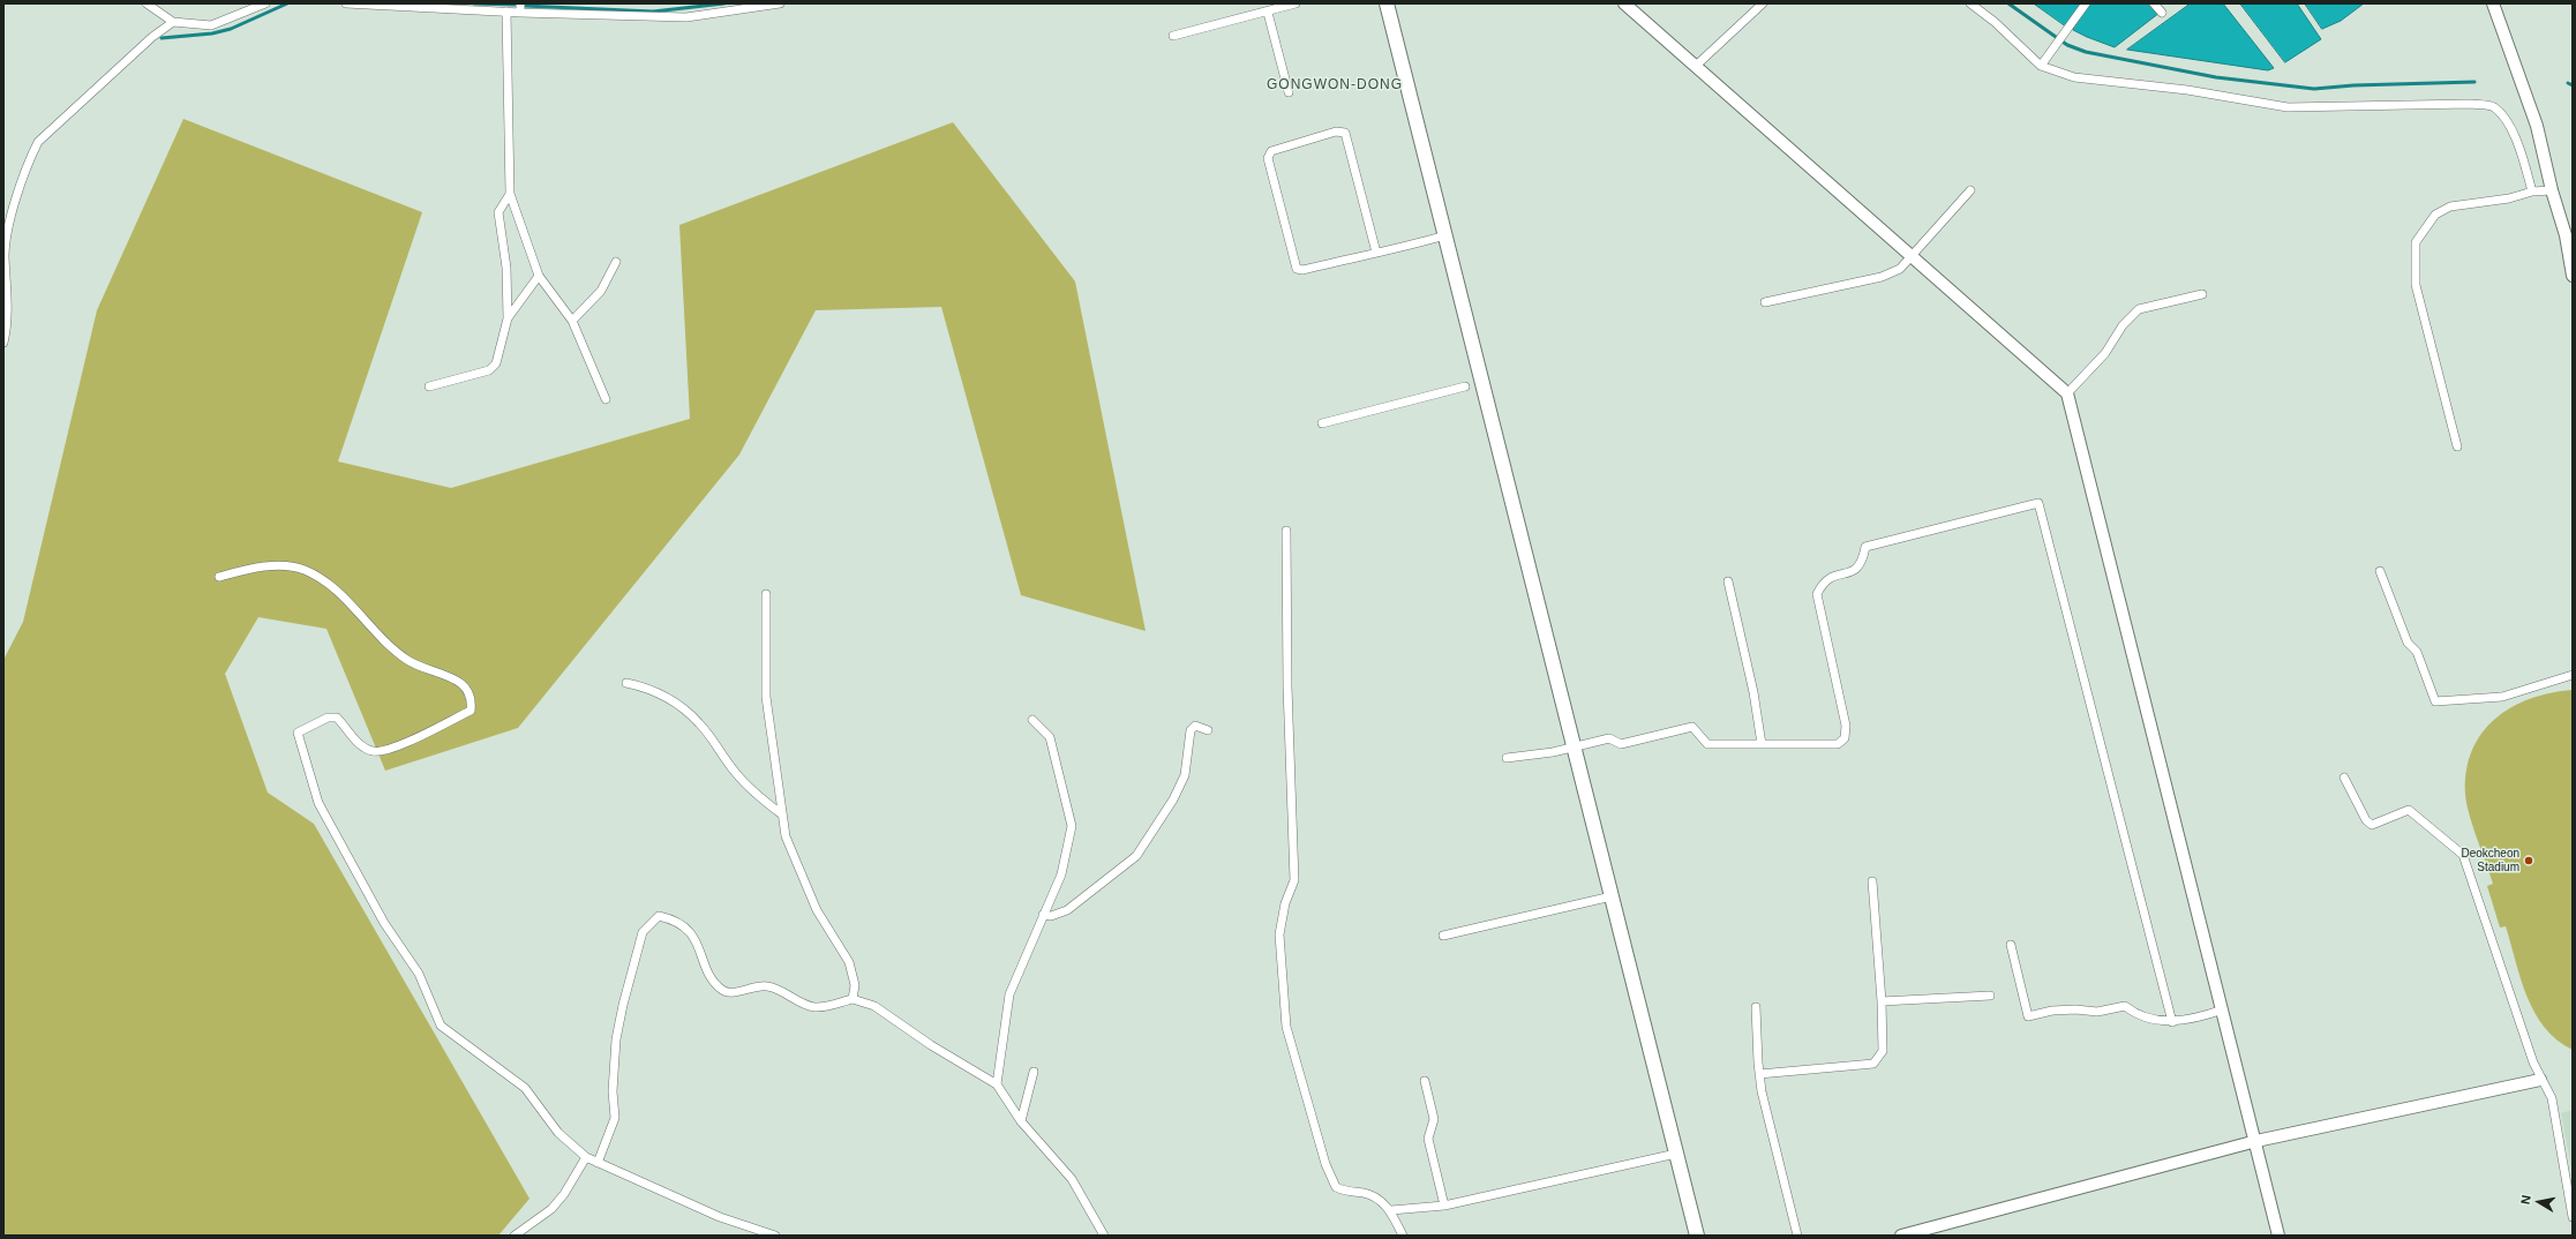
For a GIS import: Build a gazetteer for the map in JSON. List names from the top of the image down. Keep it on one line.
{"districts":["GONGWON-DONG"],"places":["Deokcheon Stadium"],"north":"left"}
